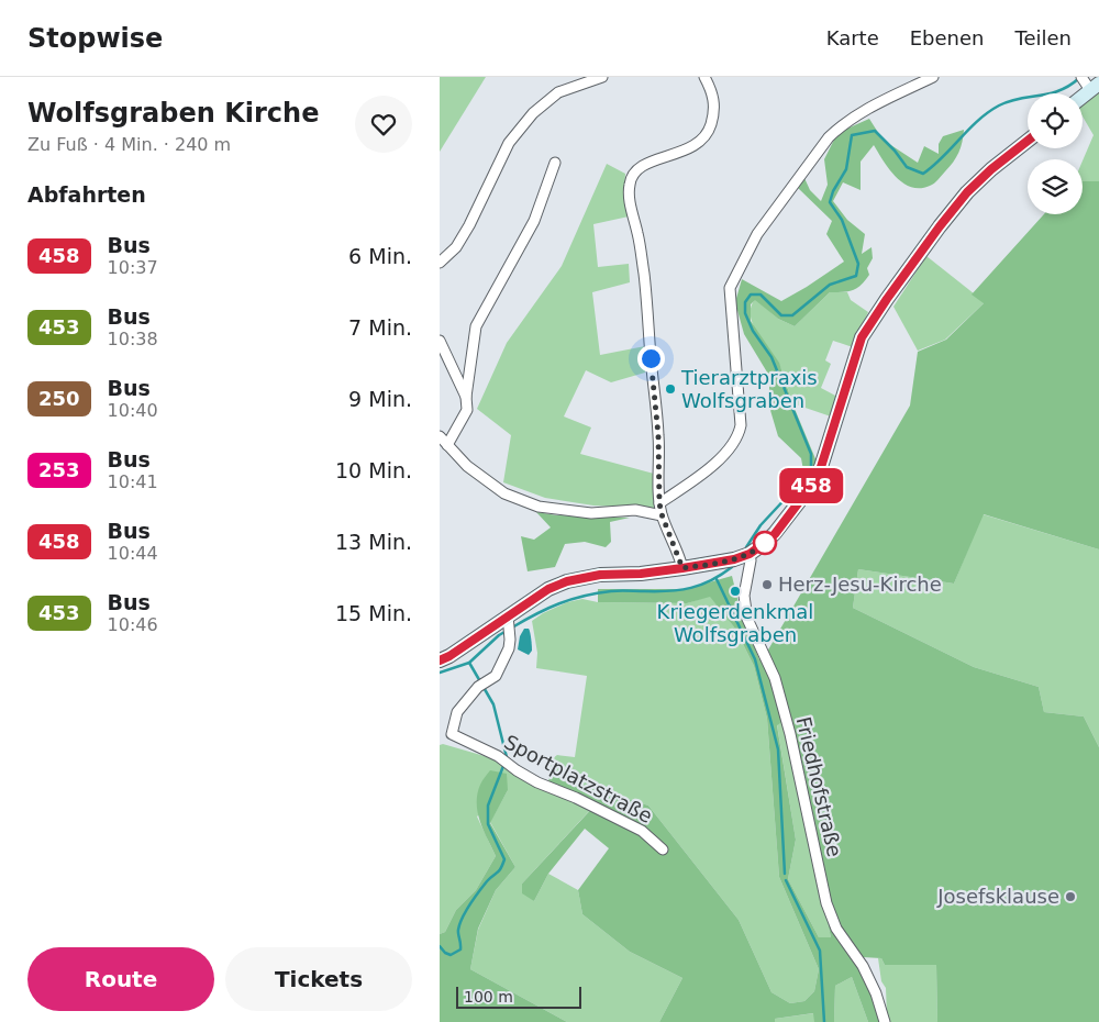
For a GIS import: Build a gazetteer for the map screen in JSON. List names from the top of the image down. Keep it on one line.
{"streets":{"street":["Sportplatzstraße","Friedhofstraße"]},"places":["Tierarztpraxis Wolfsgraben","Herz-Jesu-Kirche","Kriegerdenkmal Wolfsgraben","Josefsklause"],"lines":["bus line 458"],"scale_bar":"100 m","page":{"header":"Stopwise","nav":["Karte","Ebenen","Teilen"],"heading":[["Wolfsgraben Kirche","Zu Fuß · 4 Min. · 240 m"],"Abfahrten"],"on_map":"458","list":[{"mark":"458","name":"Bus","note":"10:37","value":"6 Min."},{"mark":"453","name":"Bus","note":"10:38","value":"7 Min."},{"mark":"250","name":"Bus","note":"10:40","value":"9 Min."},{"mark":"253","name":"Bus","note":"10:41","value":"10 Min."},{"mark":"458","name":"Bus","note":"10:44","value":"13 Min."},{"mark":"453","name":"Bus","note":"10:46","value":"15 Min."}],"buttons":["Route","Tickets"],"scale":"100 m"}}
